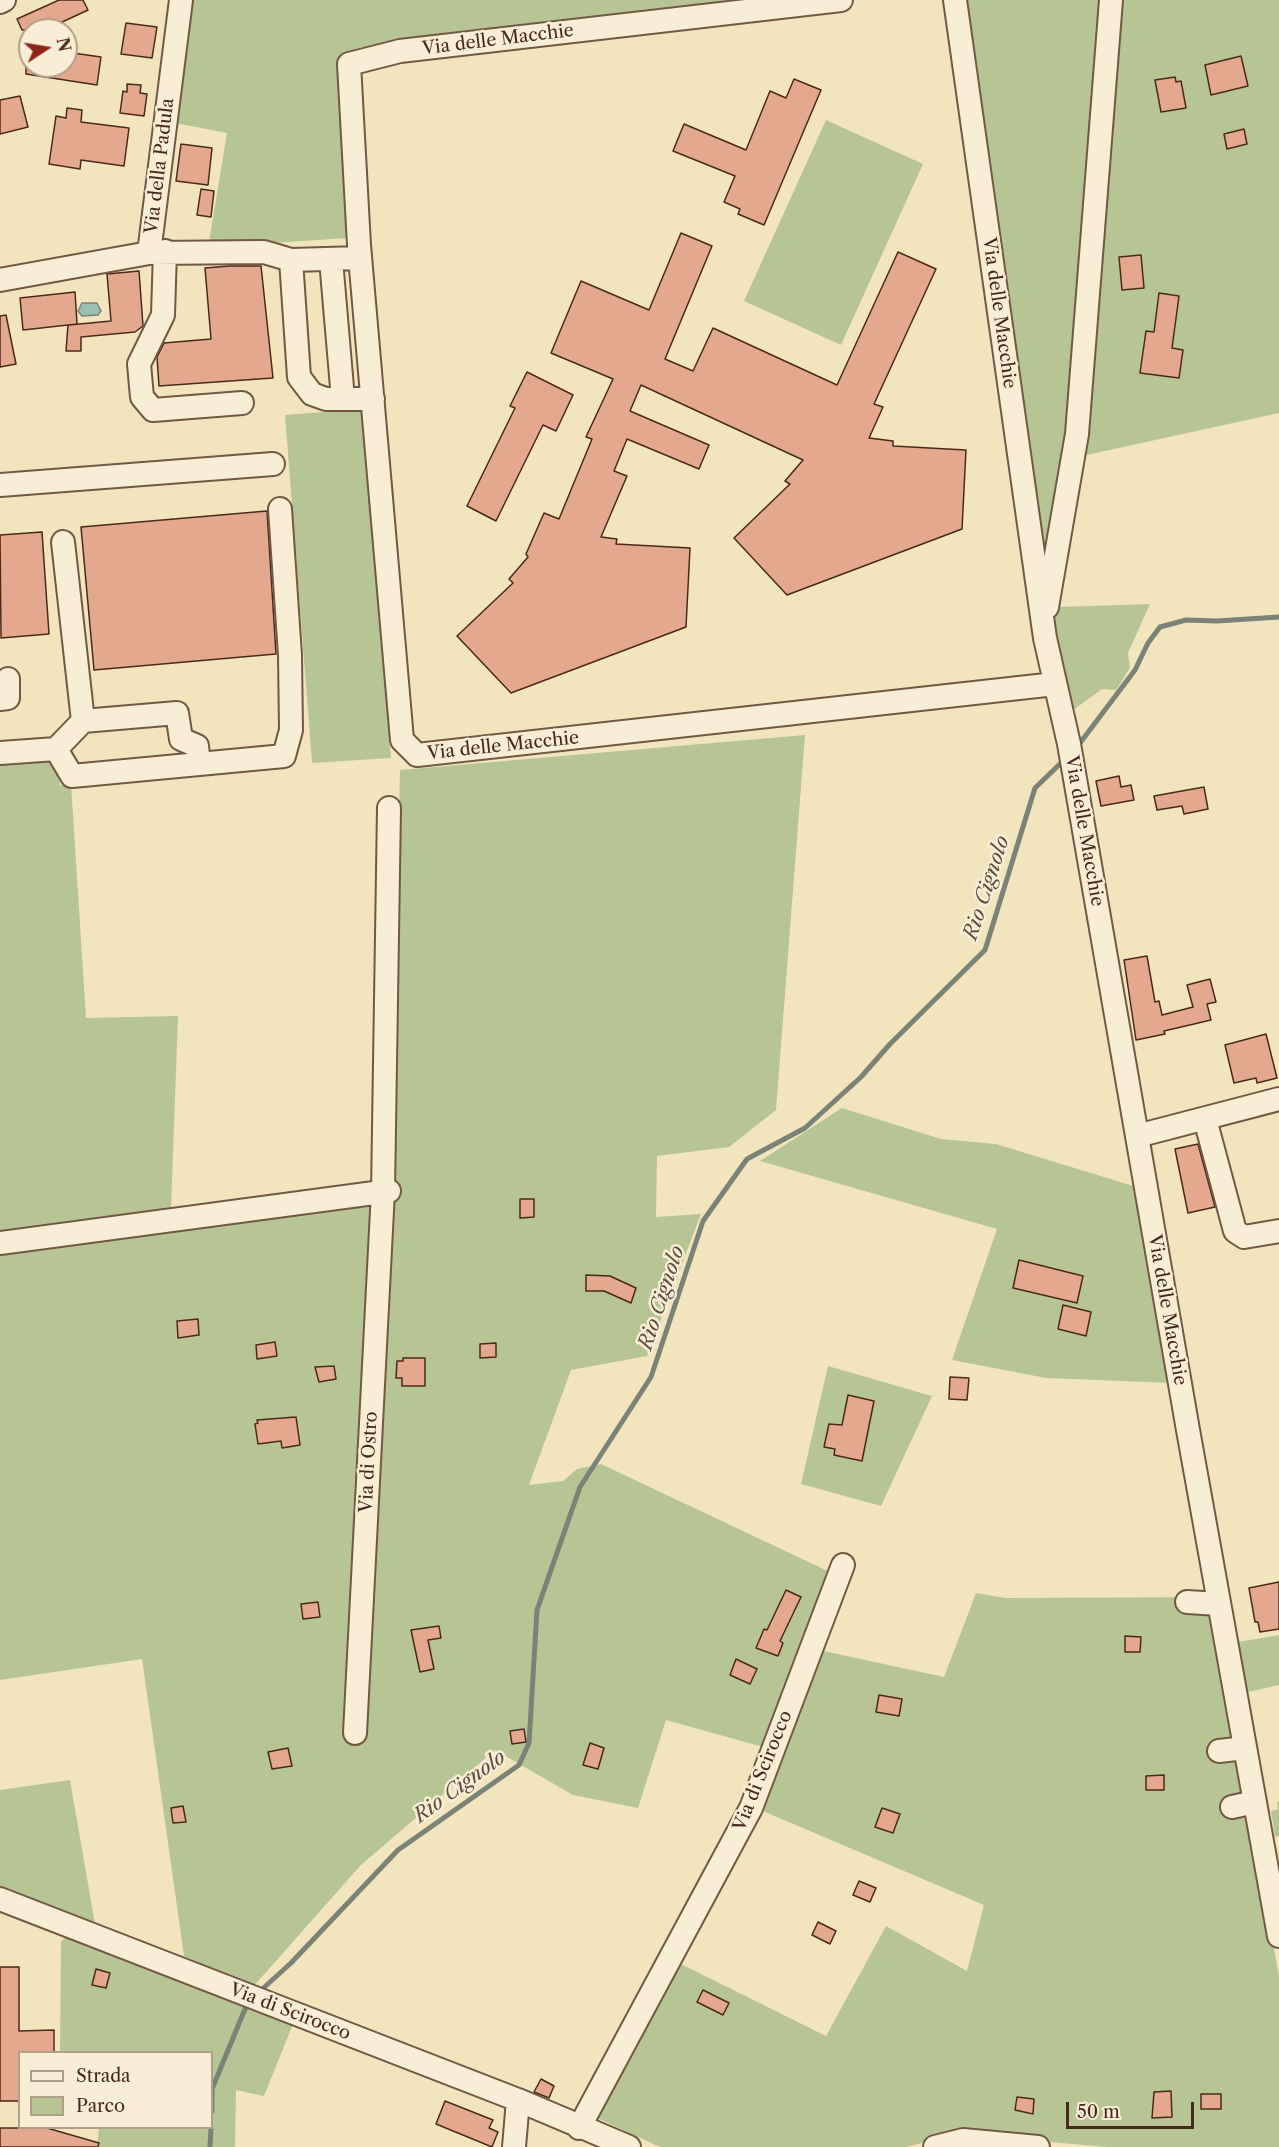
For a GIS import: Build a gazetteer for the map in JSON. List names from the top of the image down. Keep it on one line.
{"streets":{"street":["Via delle Macchie","Via della Padula","Via di Ostro","Via di Scirocco"]},"water":["Rio Cignolo"],"legend":["Strada","Parco"],"scale_bar":"50 m","north":"right"}
